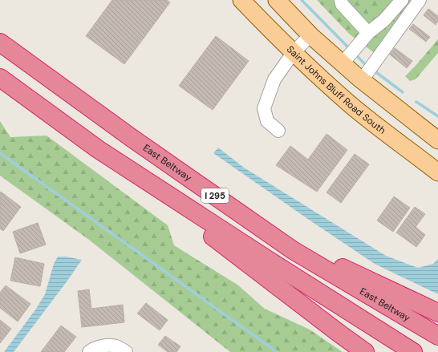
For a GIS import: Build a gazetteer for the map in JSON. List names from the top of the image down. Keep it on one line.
{"streets":{"highway":["East Beltway","I 295"],"main road":["Saint Johns Bluff Road South"]}}
